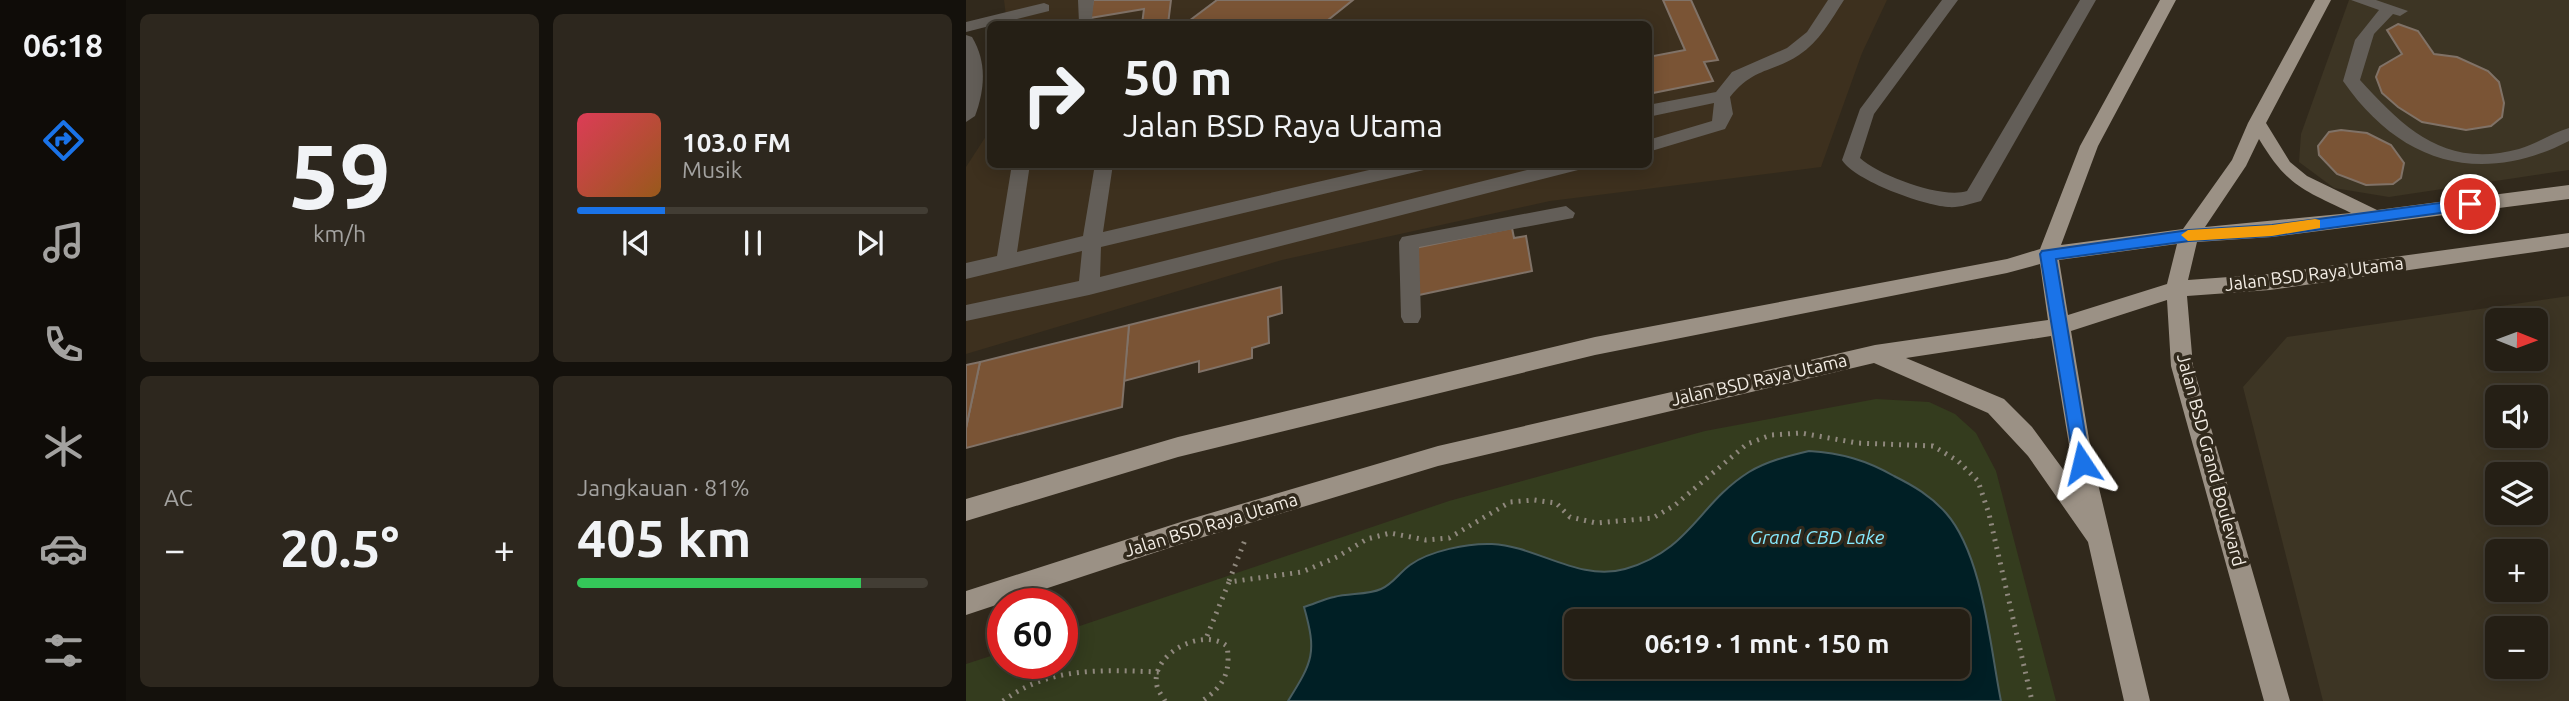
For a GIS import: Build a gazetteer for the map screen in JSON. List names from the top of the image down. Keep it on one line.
{"streets":{"main road":["Jalan BSD Raya Utama","Jalan BSD Grand Boulevard"]},"crossings":[["Jalan BSD Raya Utama","Jalan BSD Grand Boulevard"]],"water":["Grand CBD Lake"],"north":"right","page":{"tabs":"06:18","tile":[["59","km/h"],"AC",["Jangkauan · 81%","405 km"]],"turn":["50 m","Jalan BSD Raya Utama"],"song":["103.0 FM","Musik"],"map_buttons":["+","−"],"heat":["−","20.5°","+"],"limit":"60","trip":"06:19 · 1 mnt · 150 m"}}
